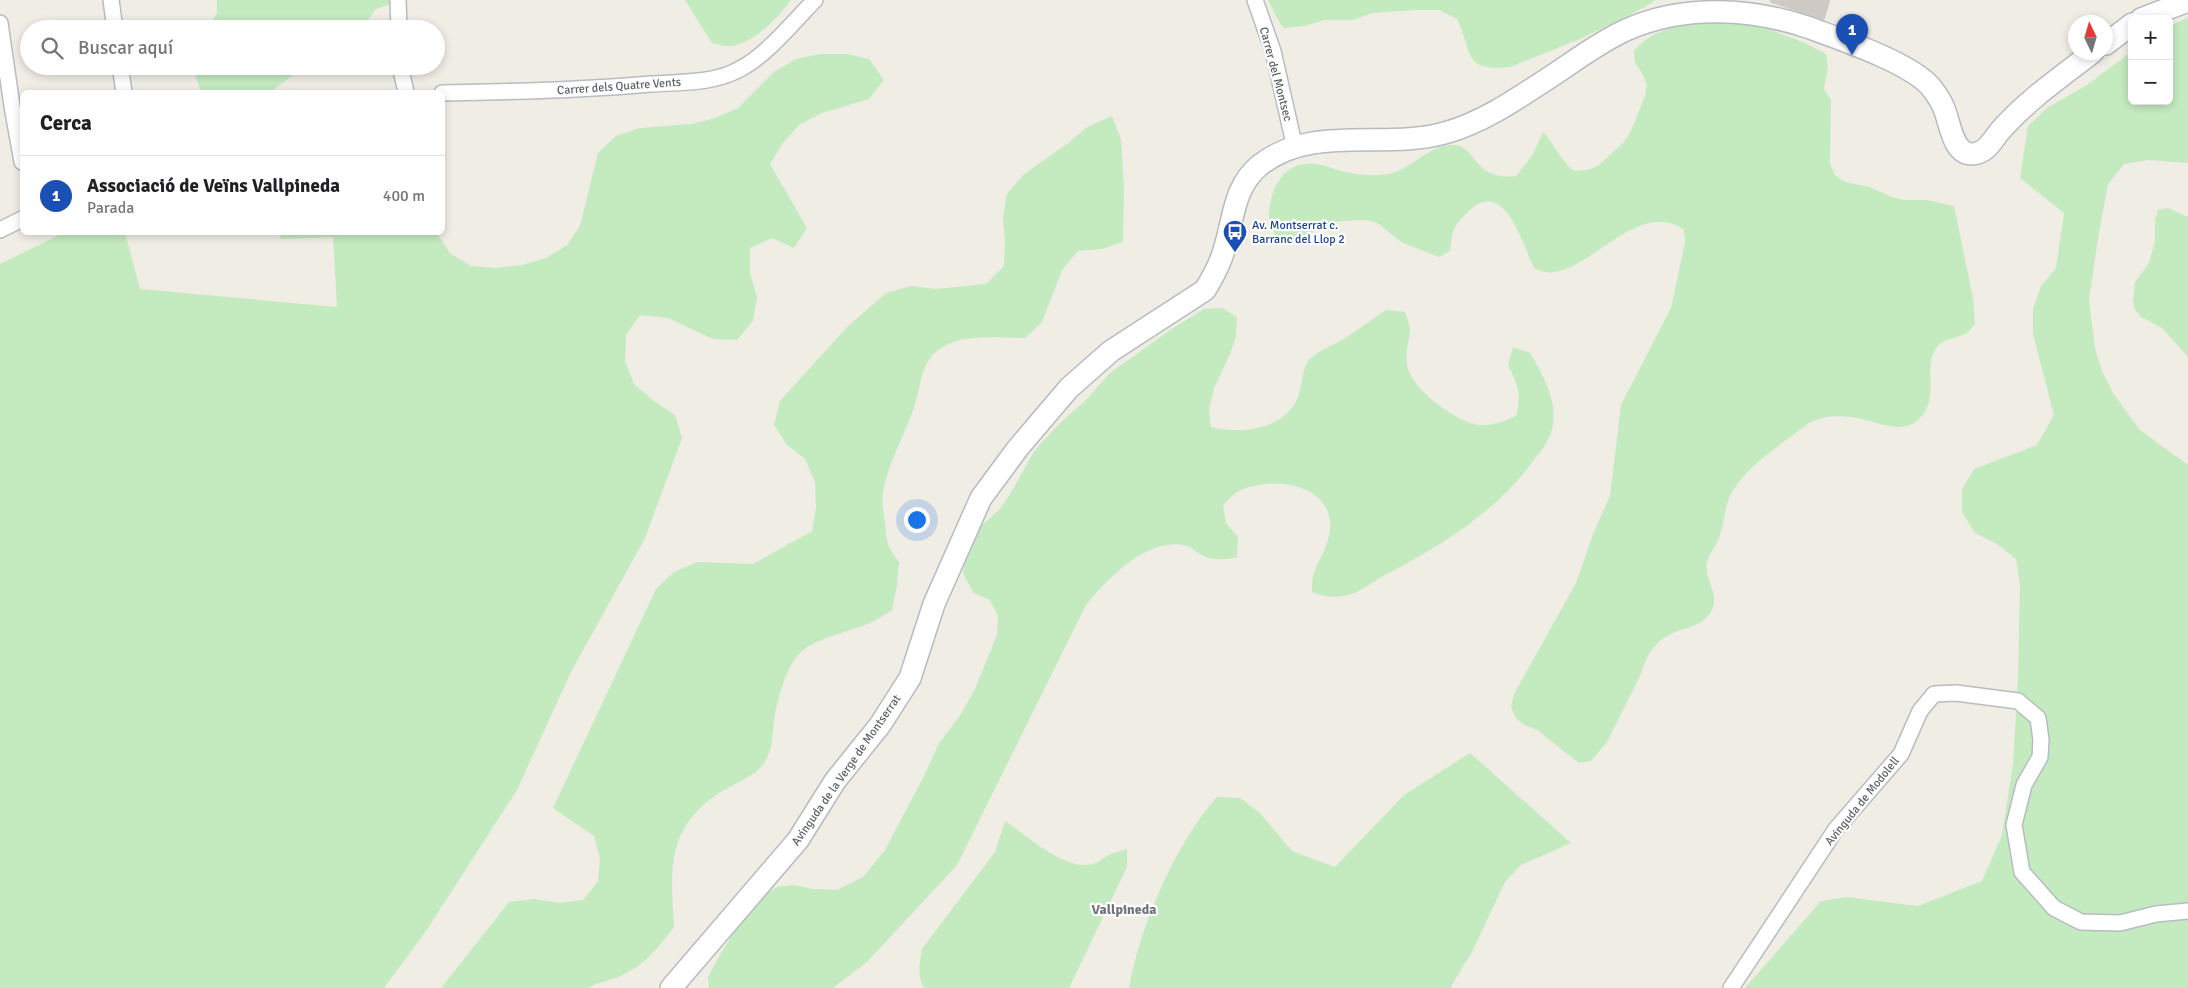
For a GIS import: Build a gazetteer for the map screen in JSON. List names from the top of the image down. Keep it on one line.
{"streets":{"street":["Carrer del Montsec","Carrer dels Quatre Vents","Avinguda de la Verge de Montserrat","Avinguda de Modolell"]},"crossings":[["Carrer del Montsec","Avinguda de la Verge de Montserrat"]],"districts":["Vallpineda"],"places":{"bus stop":["Av. Montserrat c. Barranc del Llop 2"]},"north":"top","page":{"pins":"1","map_buttons":["+","−"],"search":"Buscar aquí","heading":"Cerca","list":[{"mark":"1","name":"Associació de Veïns Vallpineda","note":"Parada","value":"400 m"}]}}
